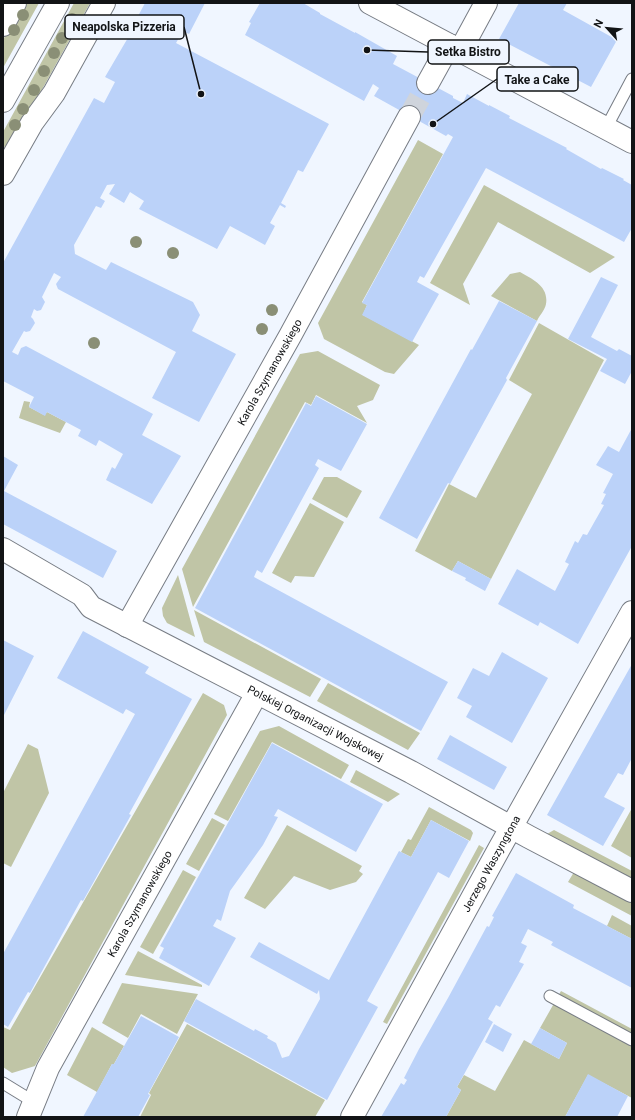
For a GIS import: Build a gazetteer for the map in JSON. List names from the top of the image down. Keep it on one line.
{"streets":{"street":["Karola Szymanowskiego","Polskiej Organizacji Wojskowej","Jerzego Waszyngtona"]},"crossings":[["Karola Szymanowskiego","Polskiej Organizacji Wojskowej"],["Polskiej Organizacji Wojskowej","Jerzego Waszyngtona"]],"places":["Setka Bistro","Neapolska Pizzeria","Take a Cake"],"north":"top left"}
